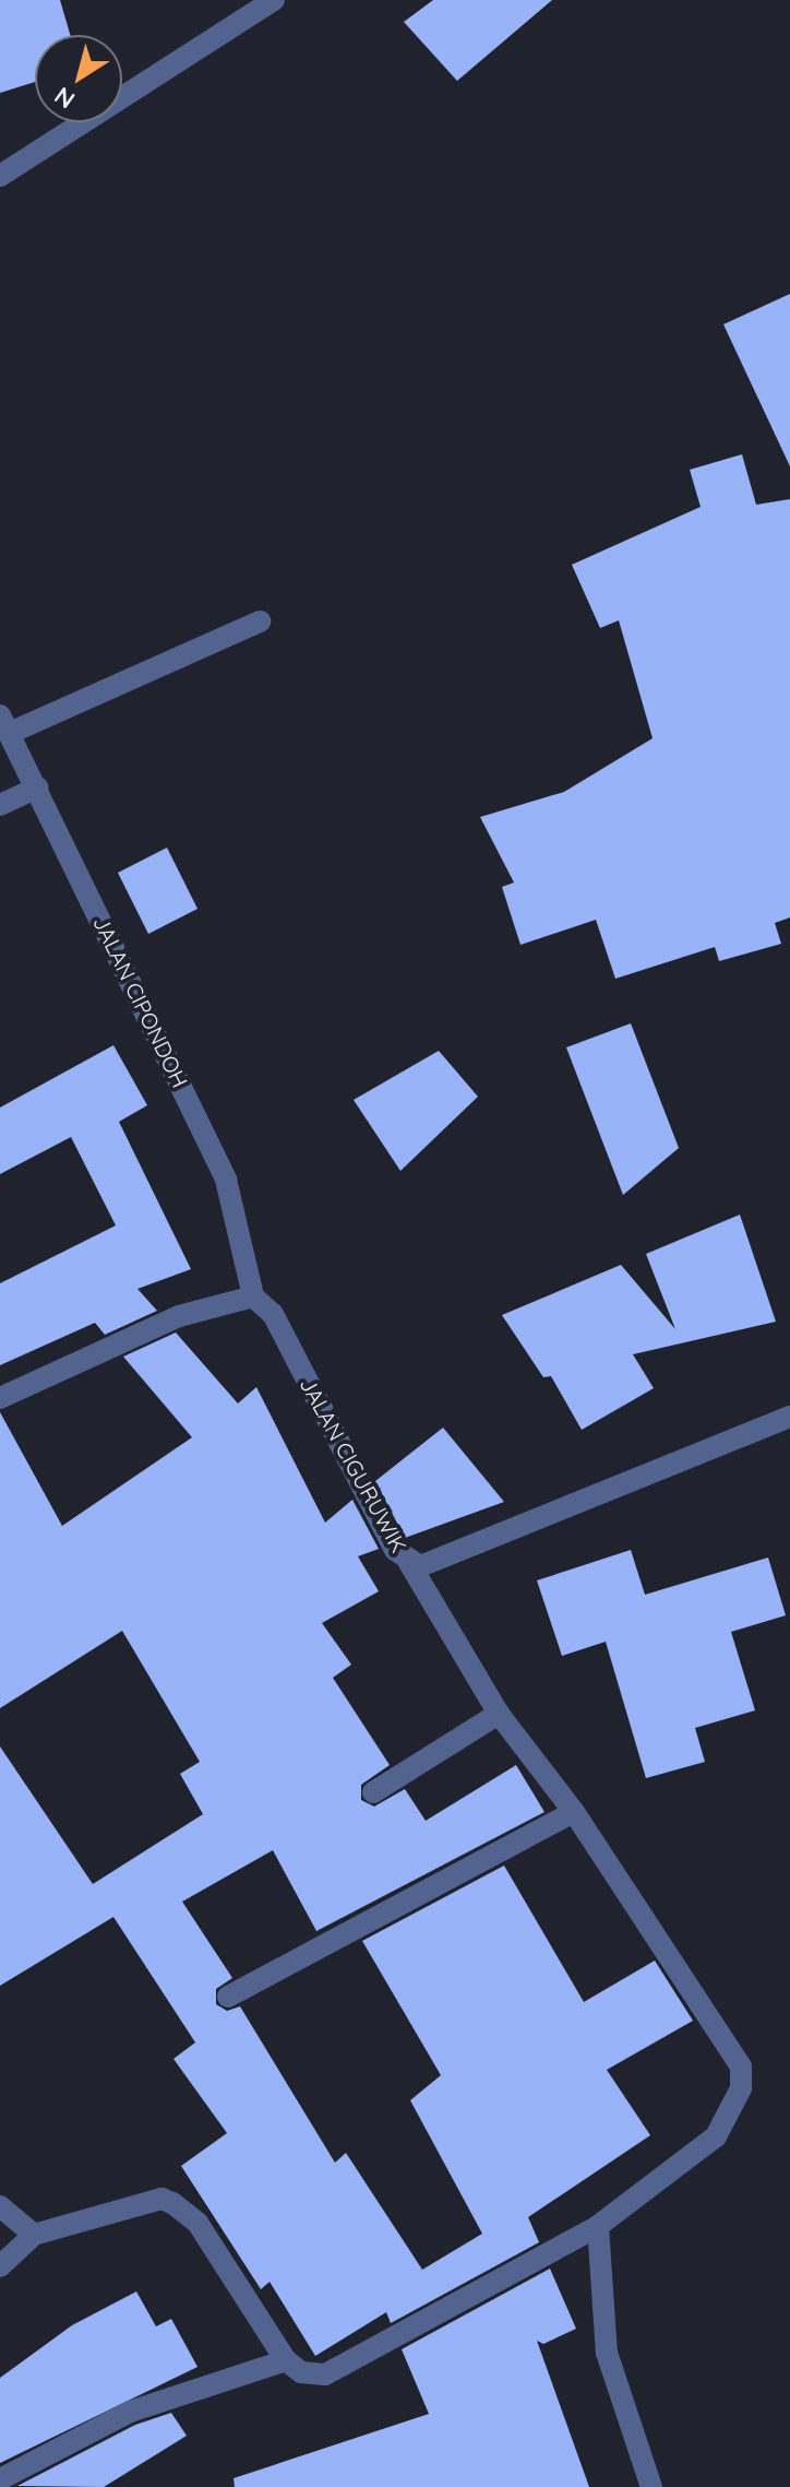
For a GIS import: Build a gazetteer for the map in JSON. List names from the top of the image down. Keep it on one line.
{"streets":{"street":["JALAN CIPONDOH","JALAN CIGURUWIK"]},"crossings":[["JALAN CIPONDOH","JALAN CIGURUWIK"]],"north":"bottom left"}
